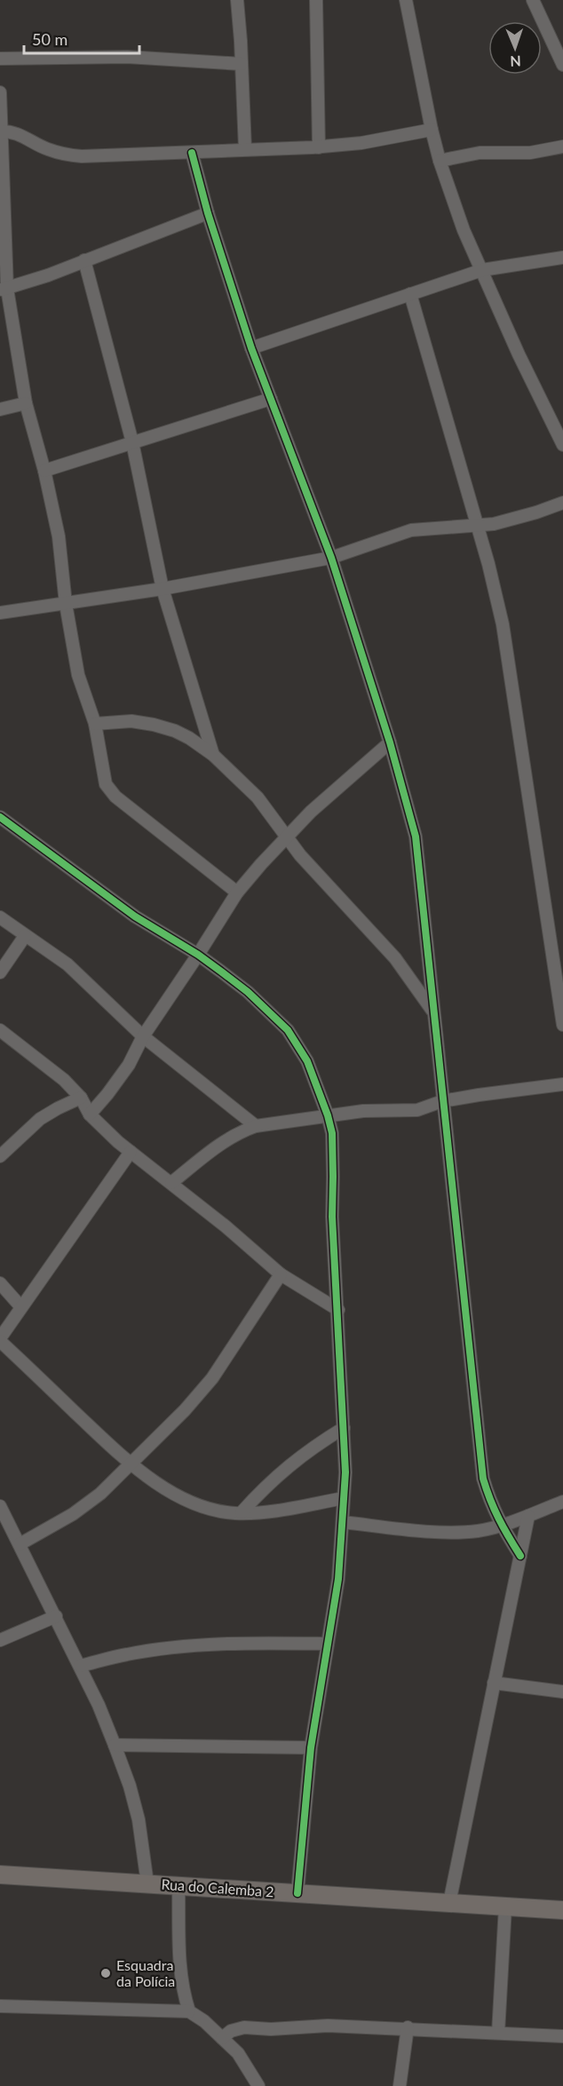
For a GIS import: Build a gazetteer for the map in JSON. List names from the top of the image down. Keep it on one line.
{"streets":{"main road":["Rua do Calemba 2"]},"places":["Esquadra da Polícia"],"scale_bar":"50 m","north":"bottom"}
